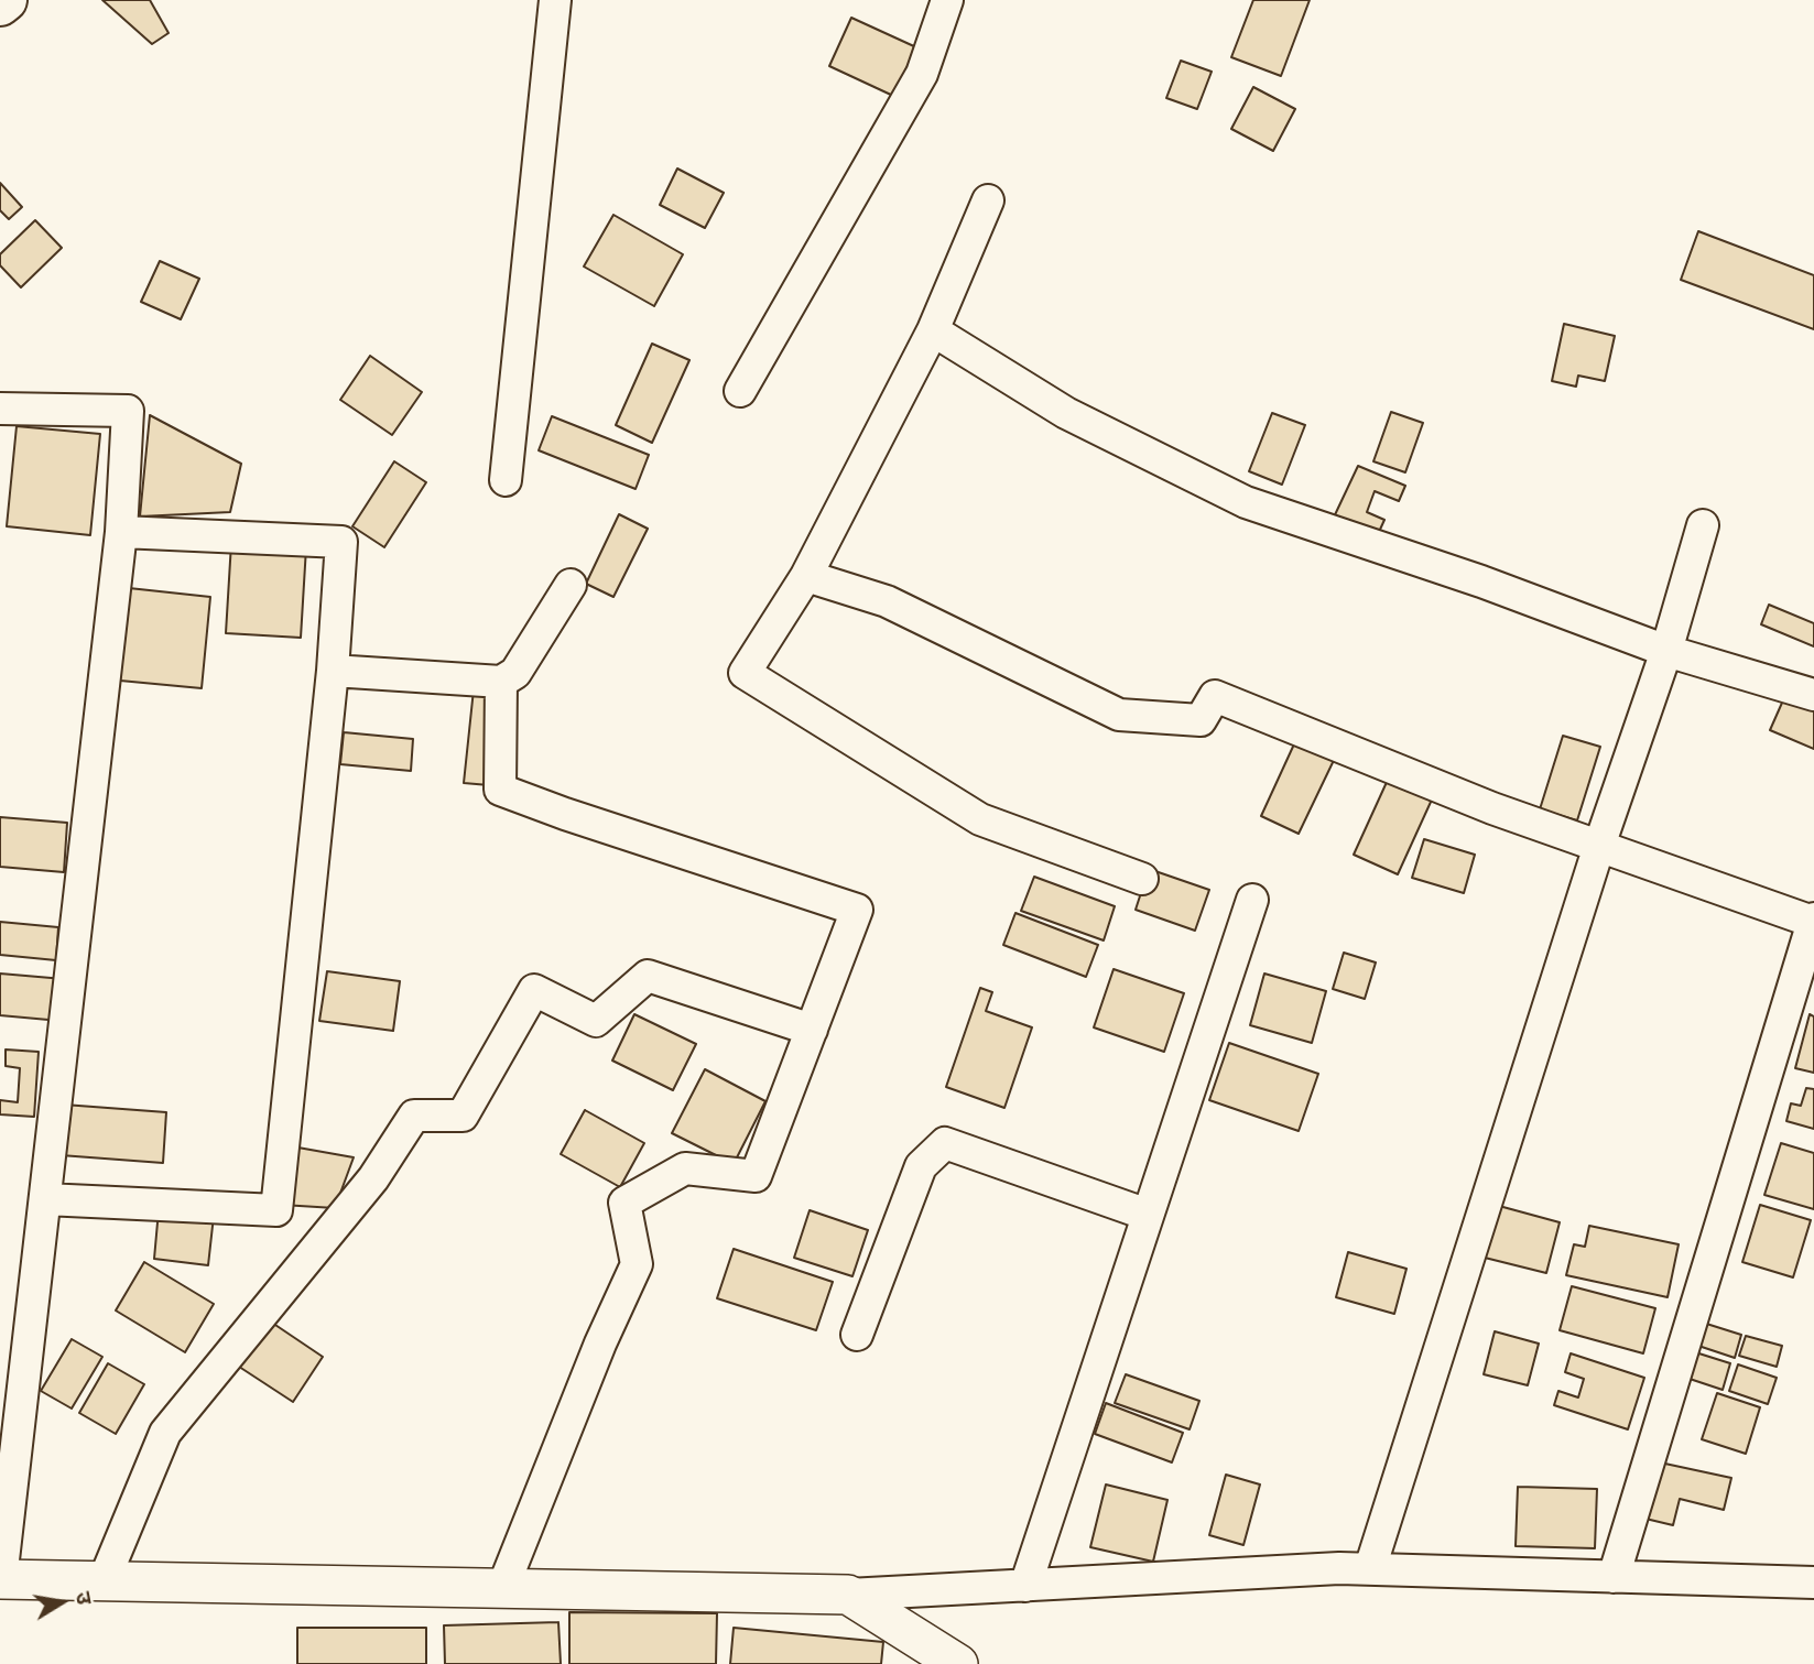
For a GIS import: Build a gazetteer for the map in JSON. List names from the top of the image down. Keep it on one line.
{"north":"right"}
